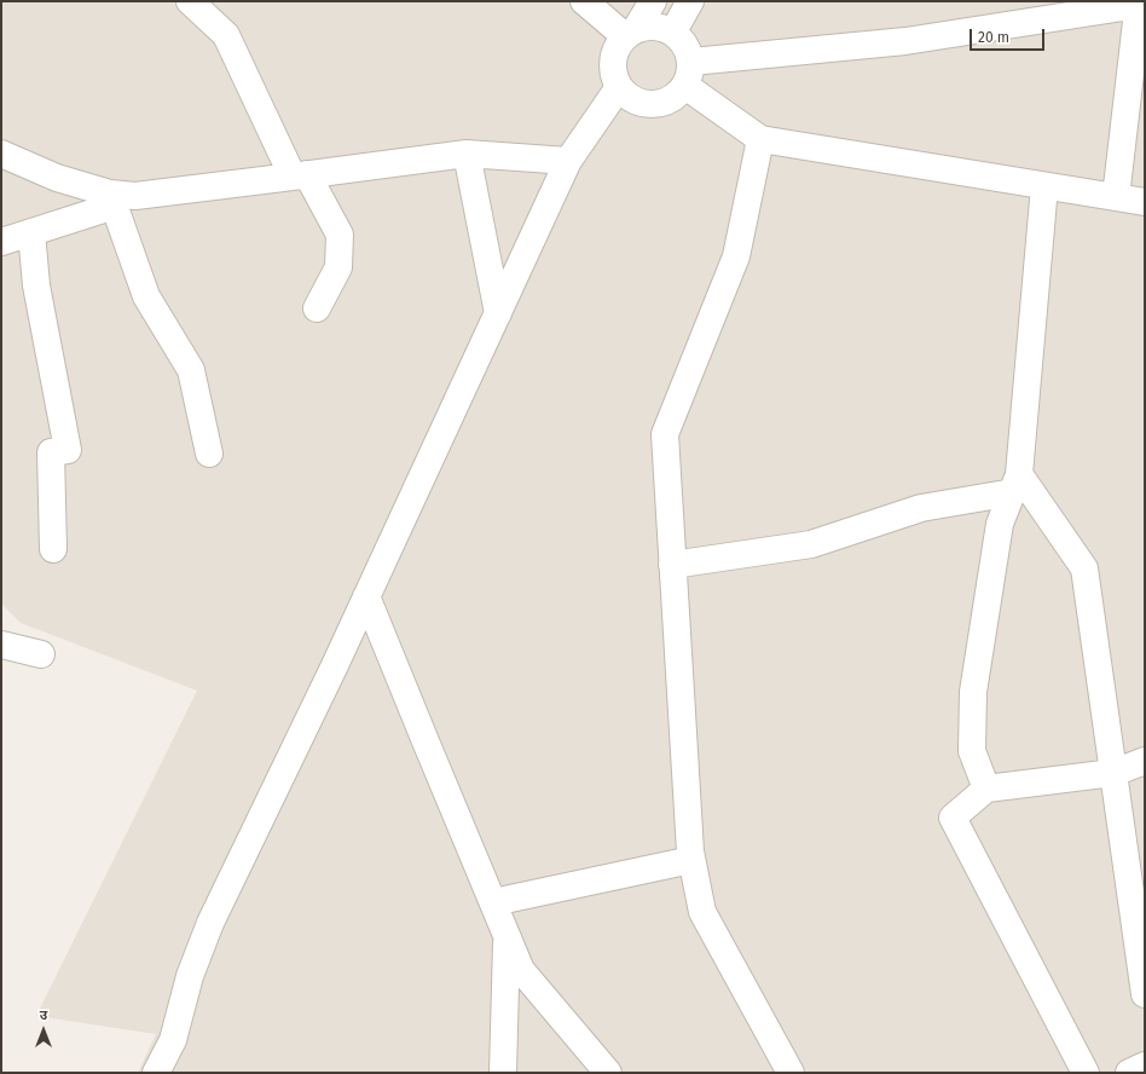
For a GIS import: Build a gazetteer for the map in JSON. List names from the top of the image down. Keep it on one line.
{"scale_bar":"20 m","north":"top"}
